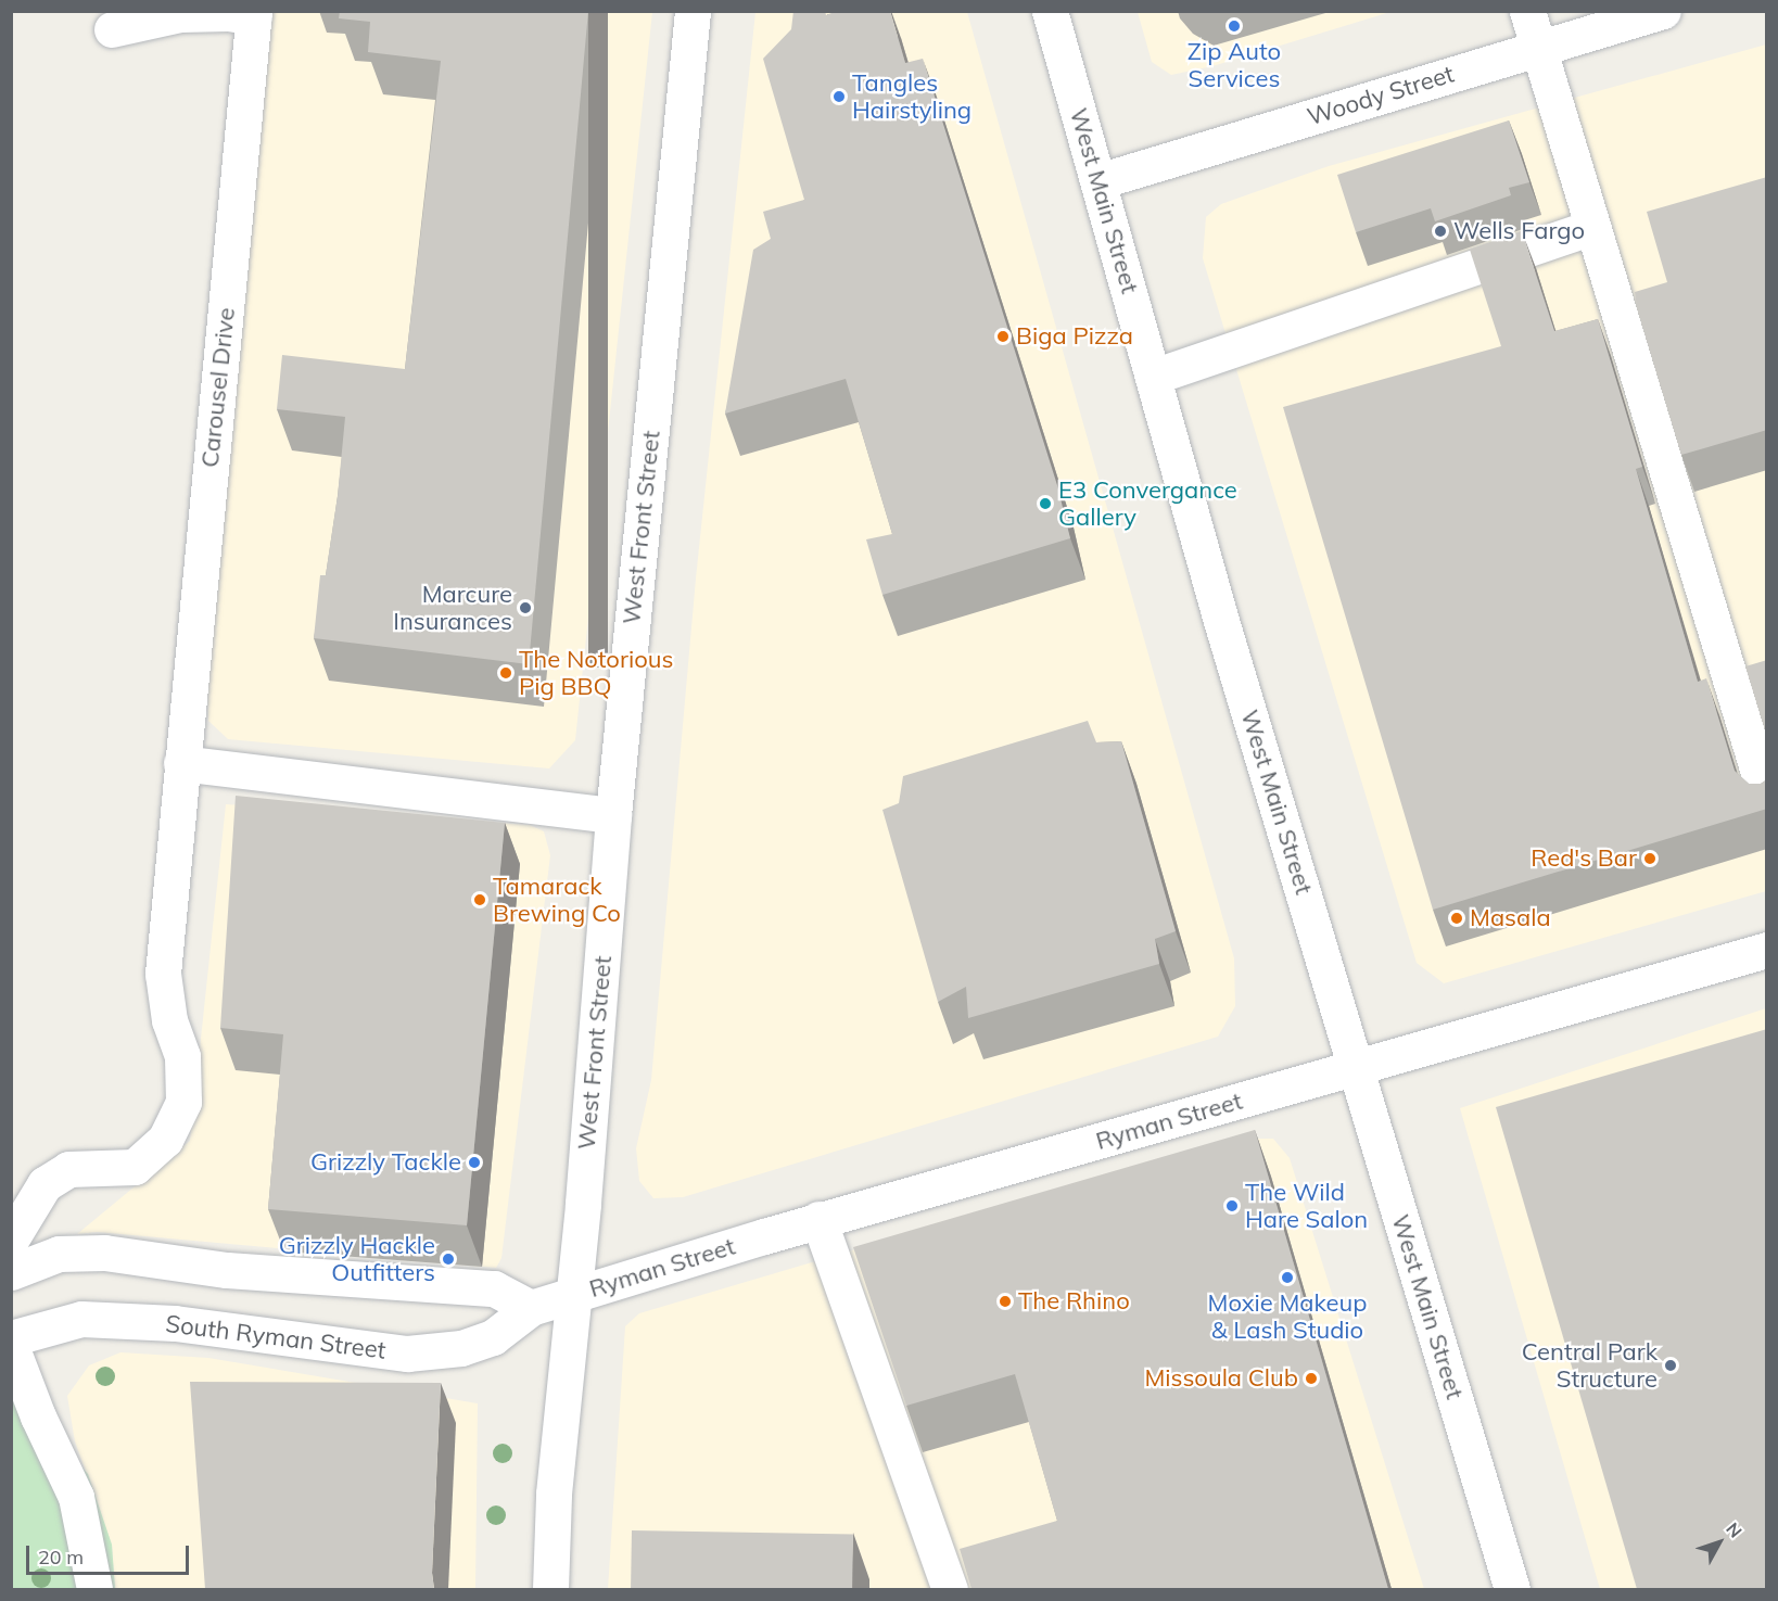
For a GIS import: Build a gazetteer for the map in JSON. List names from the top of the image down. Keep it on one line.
{"streets":{"street":["Woody Street","West Main Street","Carousel Drive","West Front Street","Ryman Street","South Ryman Street"]},"crossings":[["Woody Street","West Main Street"],["West Main Street","Ryman Street"],["West Front Street","Ryman Street"],["West Front Street","South Ryman Street"],["Ryman Street","South Ryman Street"]],"places":["Zip Auto Services","Tangles Hairstyling","Wells Fargo","Biga Pizza","E3 Convergance Gallery","Marcure Insurances","The Notorious Pig BBQ","Red's Bar","Tamarack Brewing Co","Masala","Grizzly Tackle","The Wild Hare Salon","Grizzly Hackle Outfitters","Moxie Makeup & Lash Studio","The Rhino","Central Park Structure","Missoula Club"],"scale_bar":"20 m","north":"top right"}
